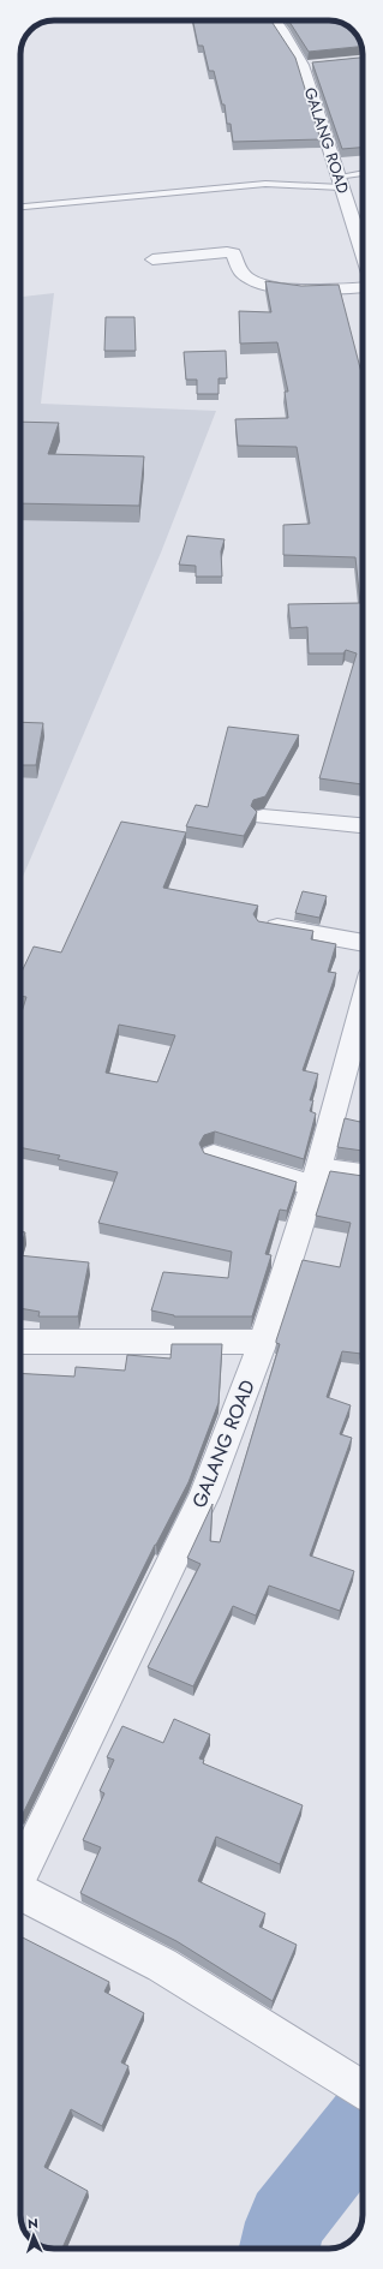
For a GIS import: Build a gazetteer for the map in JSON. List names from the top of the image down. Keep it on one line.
{"streets":{"street":["GALANG ROAD"]},"north":"top"}
